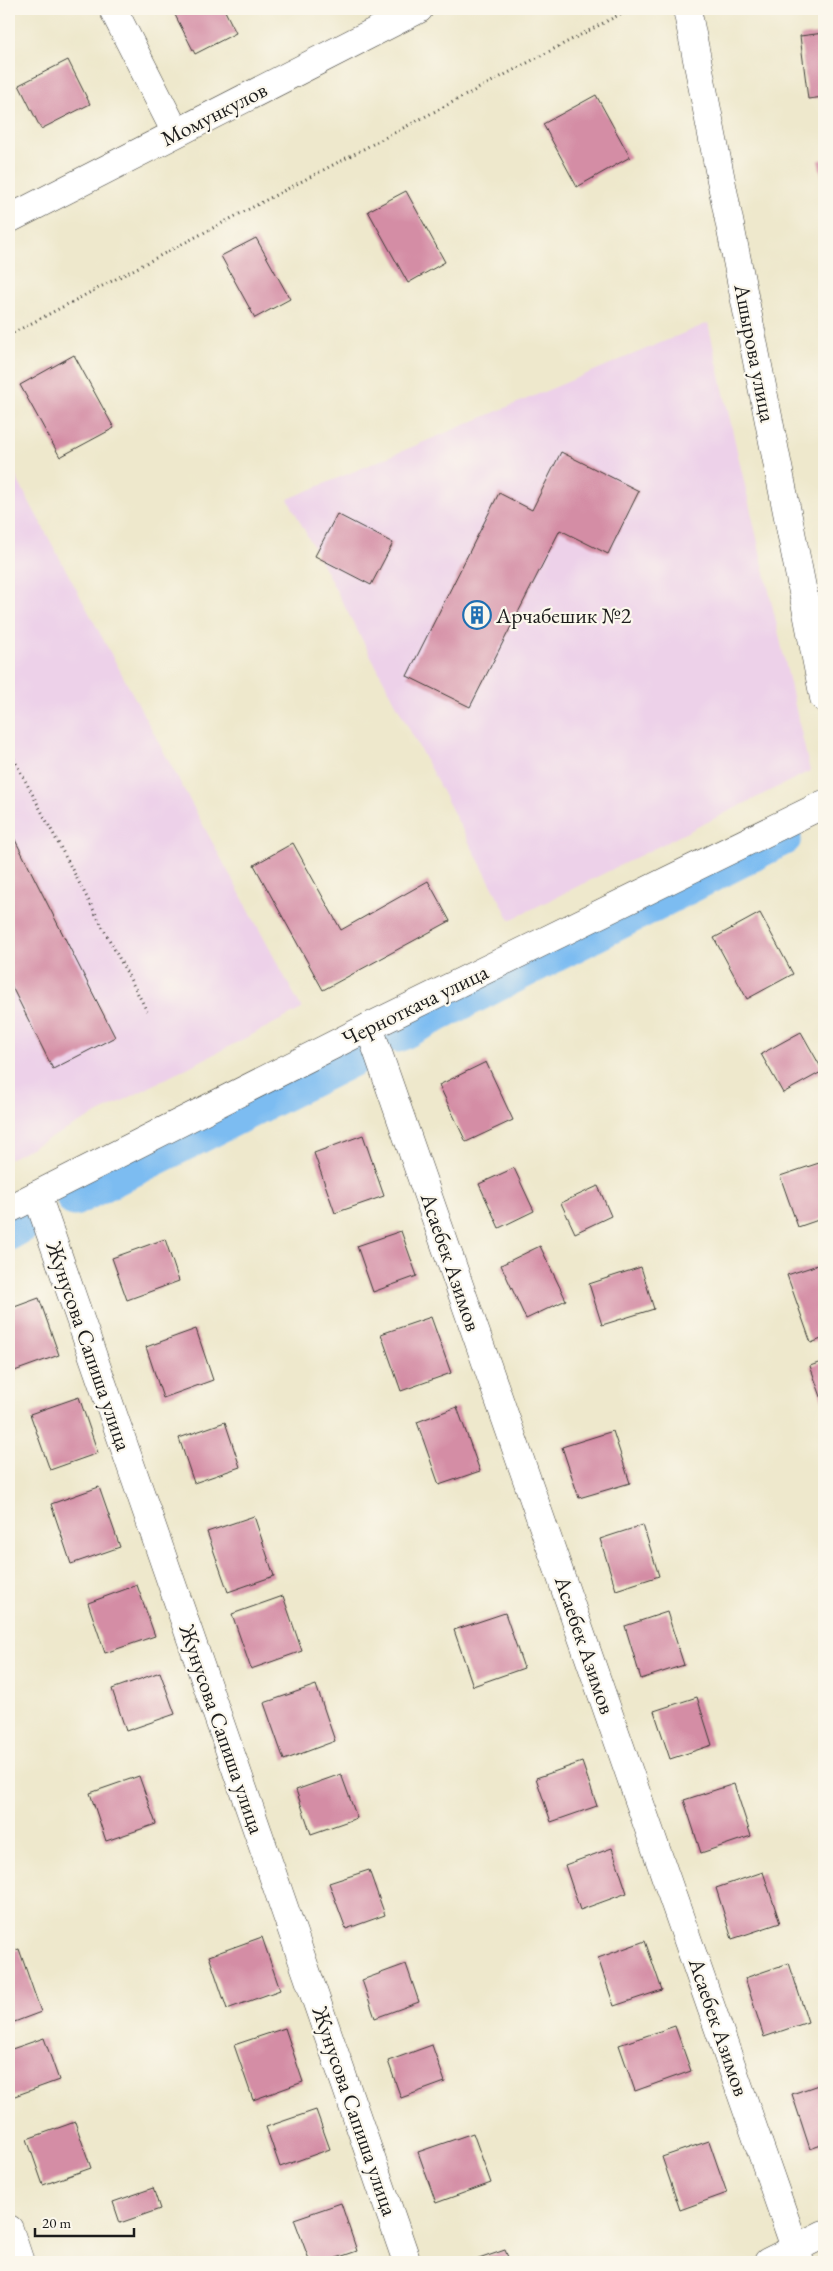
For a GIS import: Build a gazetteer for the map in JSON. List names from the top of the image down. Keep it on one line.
{"streets":{"street":["Момункулов","Ашырова улица","Черноткача улица","Асаебек Азимов","Жунусова Сапиша улица"]},"crossings":[["Черноткача улица","Асаебек Азимов"],["Черноткача улица","Жунусова Сапиша улица"]],"places":{"building":["Арчабешик №2"]},"scale_bar":"20 m"}
